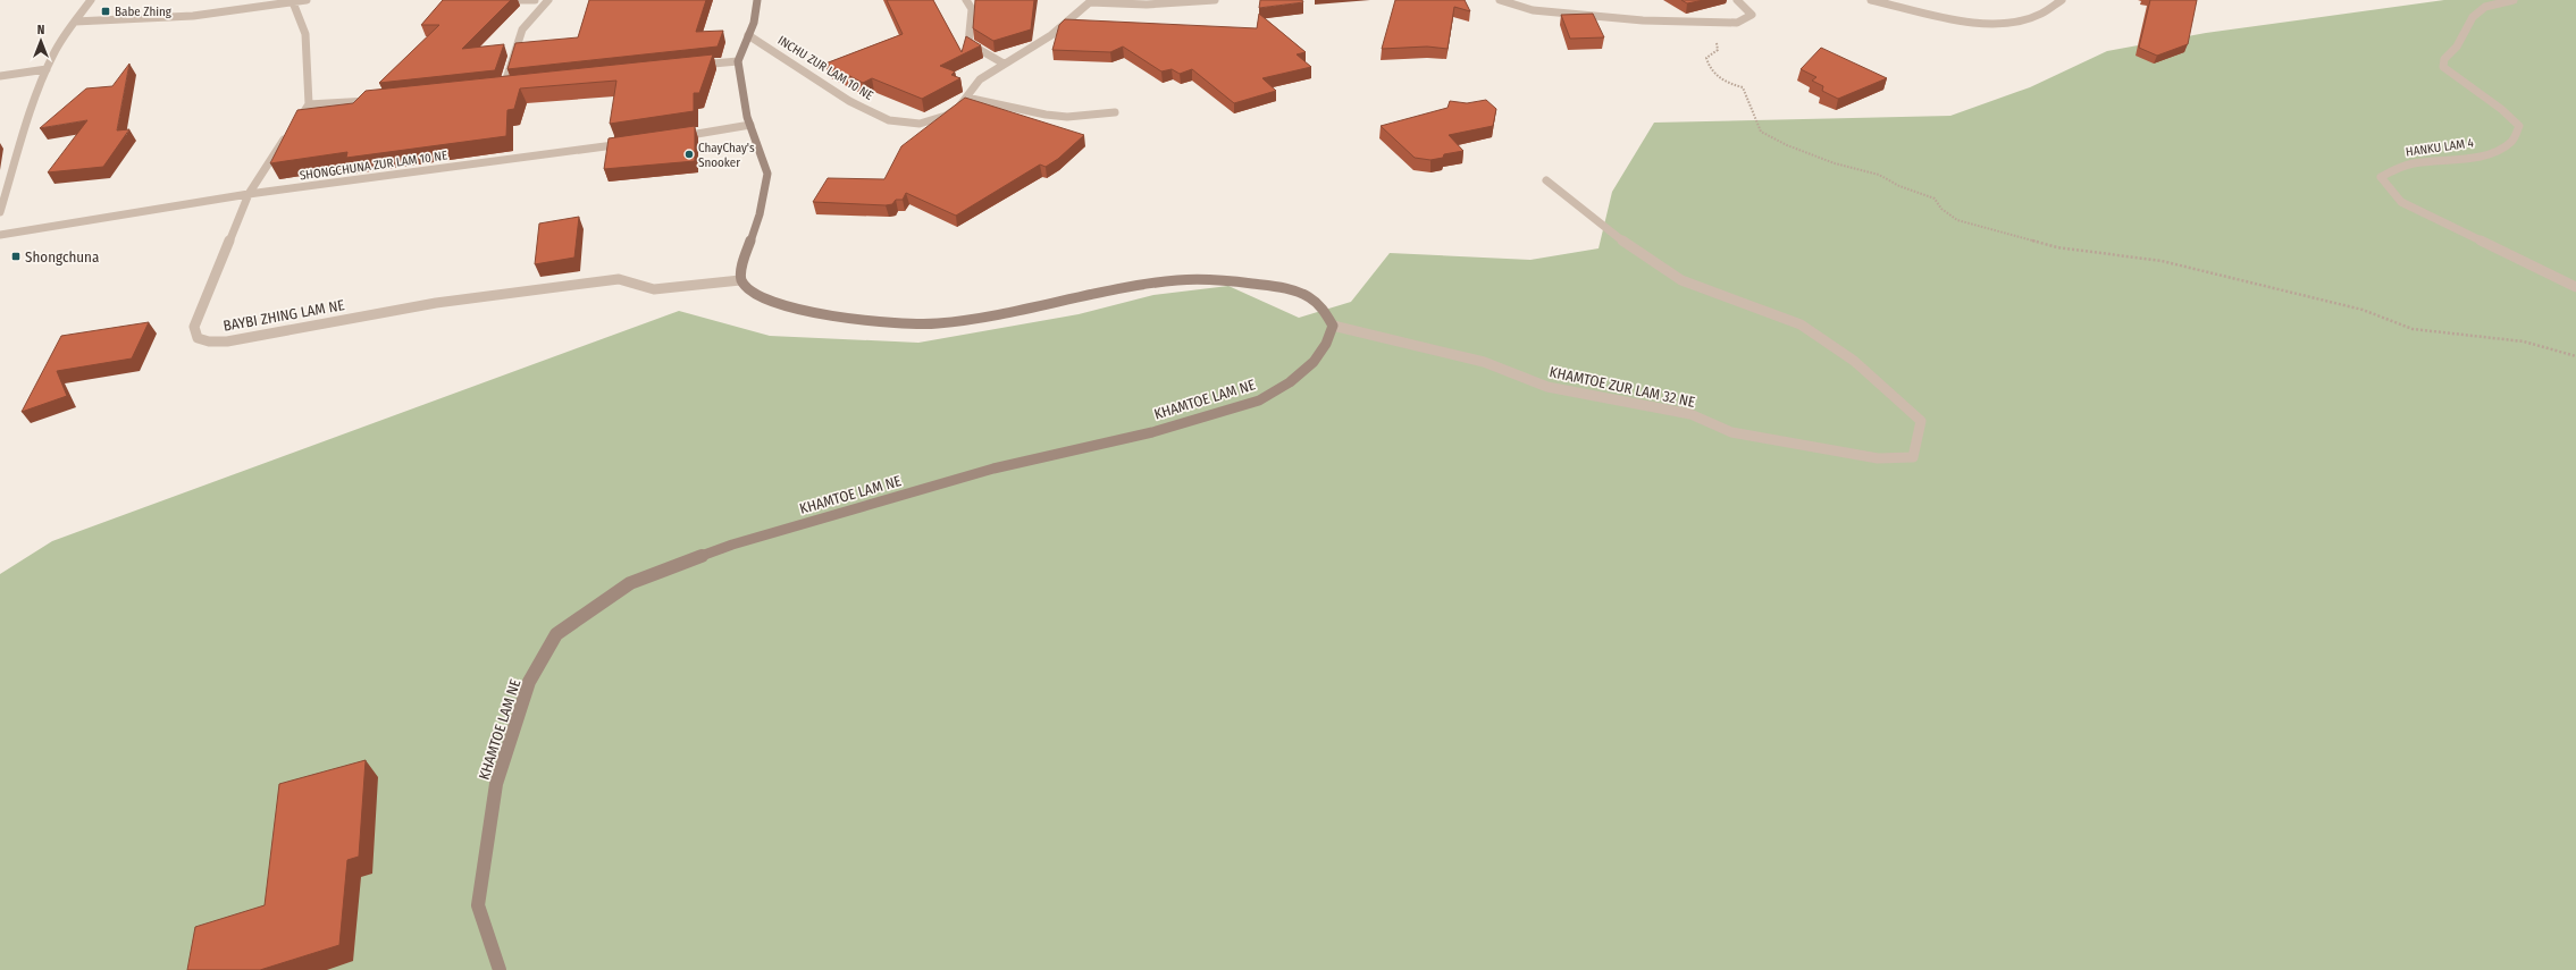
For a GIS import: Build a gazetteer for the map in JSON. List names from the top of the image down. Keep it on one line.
{"streets":{"main road":["KHAMTOE LAM NE"],"street":["INCHU ZUR LAM 10 NE","HANKU LAM 4","SHONGCHUNA ZUR LAM 10 NE","BAYBI ZHING LAM NE","KHAMTOE ZUR LAM 32 NE"]},"crossings":[["SHONGCHUNA ZUR LAM 10 NE","BAYBI ZHING LAM NE"],["KHAMTOE ZUR LAM 32 NE","KHAMTOE LAM NE"]],"places":{"transit":["Babe Zhing","Shongchuna"],"other":["ChayChay's Snooker"]},"north":"top"}
